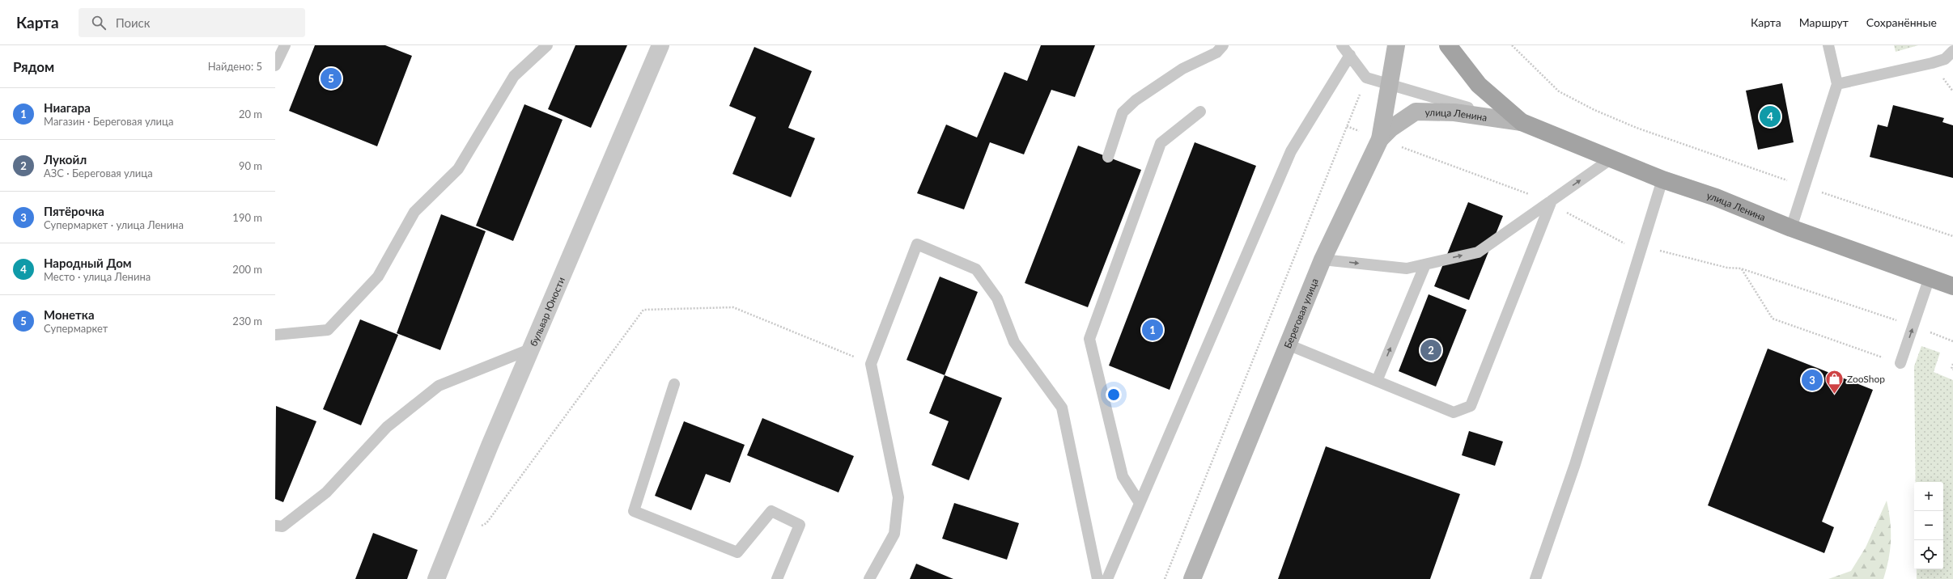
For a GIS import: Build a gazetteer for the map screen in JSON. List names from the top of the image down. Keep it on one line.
{"streets":{"main road":["улица Ленина","Береговая улица"],"street":["бульвар Юности"]},"crossings":[["улица Ленина","Береговая улица"]],"places":{"shop":["ZooShop"]},"page":{"header":"Карта","search":"Поиск","nav":["Карта","Маршрут","Сохранённые"],"heading":["Рядом","Найдено: 5"],"pins":["5","4","1","2","3"],"list":[{"mark":"1","name":"Ниагара","note":"Магазин · Береговая улица","value":"20 m"},{"mark":"2","name":"Лукойл","note":"АЗС · Береговая улица","value":"90 m"},{"mark":"3","name":"Пятёрочка","note":"Супермаркет · улица Ленина","value":"190 m"},{"mark":"4","name":"Народный Дом","note":"Место · улица Ленина","value":"200 m"},{"mark":"5","name":"Монетка","note":"Супермаркет","value":"230 m"}],"map_buttons":["+","−"]}}
